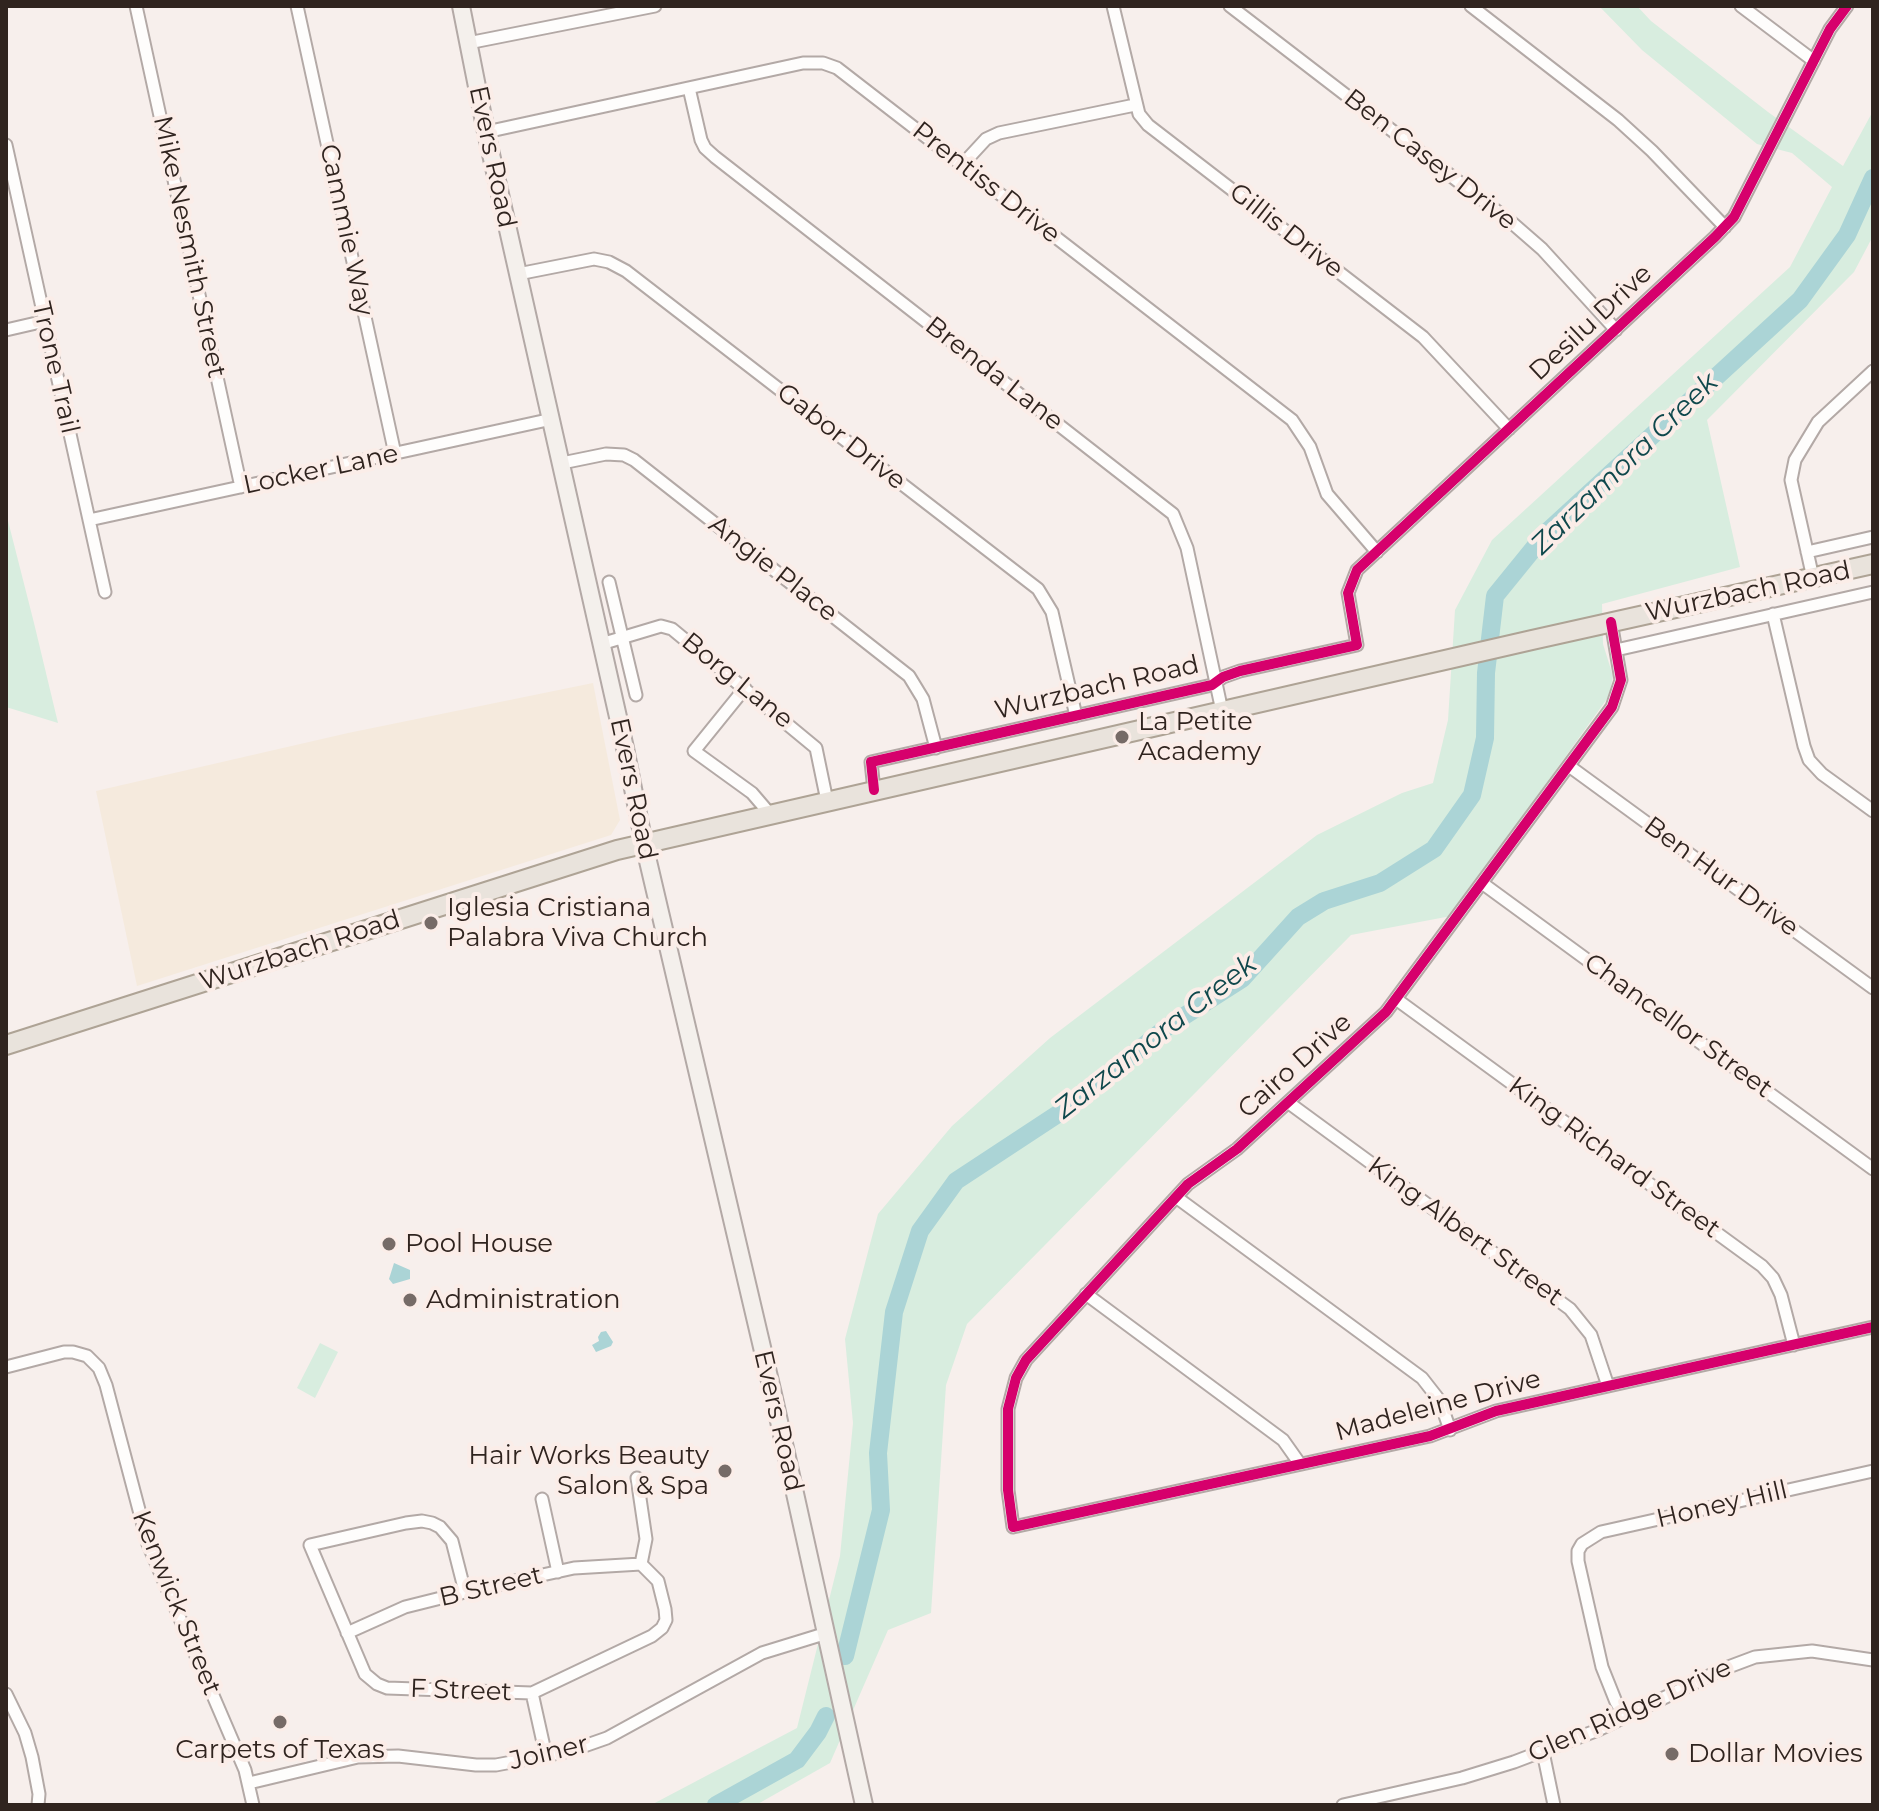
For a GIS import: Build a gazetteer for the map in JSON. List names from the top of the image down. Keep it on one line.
{"streets":{"main road":["Evers Road","Wurzbach Road"],"street":["Ben Casey Drive","Prentiss Drive","Cammie Way","Gillis Drive","Mike Nesmith Street","Desilu Drive","Trone Trail","Brenda Lane","Gabor Drive","Locker Lane","Angie Place","Borg Lane","Ben Hur Drive","Chancellor Street","Cairo Drive","King Richard Street","King Albert Street","Madeleine Drive","Honey Hill","B Street","Kenwick Street","F Street","Glen Ridge Drive","Joiner"]},"crossings":[["Evers Road","Prentiss Drive"],["Evers Road","Gabor Drive"],["Evers Road","Locker Lane"],["Evers Road","Angie Place"],["Evers Road","Wurzbach Road"],["Evers Road","Borg Lane"],["Evers Road","Joiner"],["Ben Casey Drive","Desilu Drive"],["Prentiss Drive","Desilu Drive"],["Prentiss Drive","Brenda Lane"],["Cammie Way","Locker Lane"],["Gillis Drive","Desilu Drive"],["Mike Nesmith Street","Locker Lane"],["Desilu Drive","Wurzbach Road"],["Trone Trail","Locker Lane"],["Brenda Lane","Wurzbach Road"],["Gabor Drive","Wurzbach Road"],["Angie Place","Wurzbach Road"],["Wurzbach Road","Borg Lane"],["Wurzbach Road","Cairo Drive"],["Ben Hur Drive","Cairo Drive"],["Chancellor Street","Cairo Drive"],["Cairo Drive","King Richard Street"],["Cairo Drive","King Albert Street"],["Cairo Drive","Madeleine Drive"],["King Richard Street","Madeleine Drive"],["King Albert Street","Madeleine Drive"],["Honey Hill","Glen Ridge Drive"],["B Street","F Street"],["Kenwick Street","Joiner"]],"water":["Zarzamora Creek"],"places":["La Petite Academy","Iglesia Cristiana Palabra Viva Church","Pool House","Administration","Hair Works Beauty Salon & Spa","Carpets of Texas","Dollar Movies"]}
